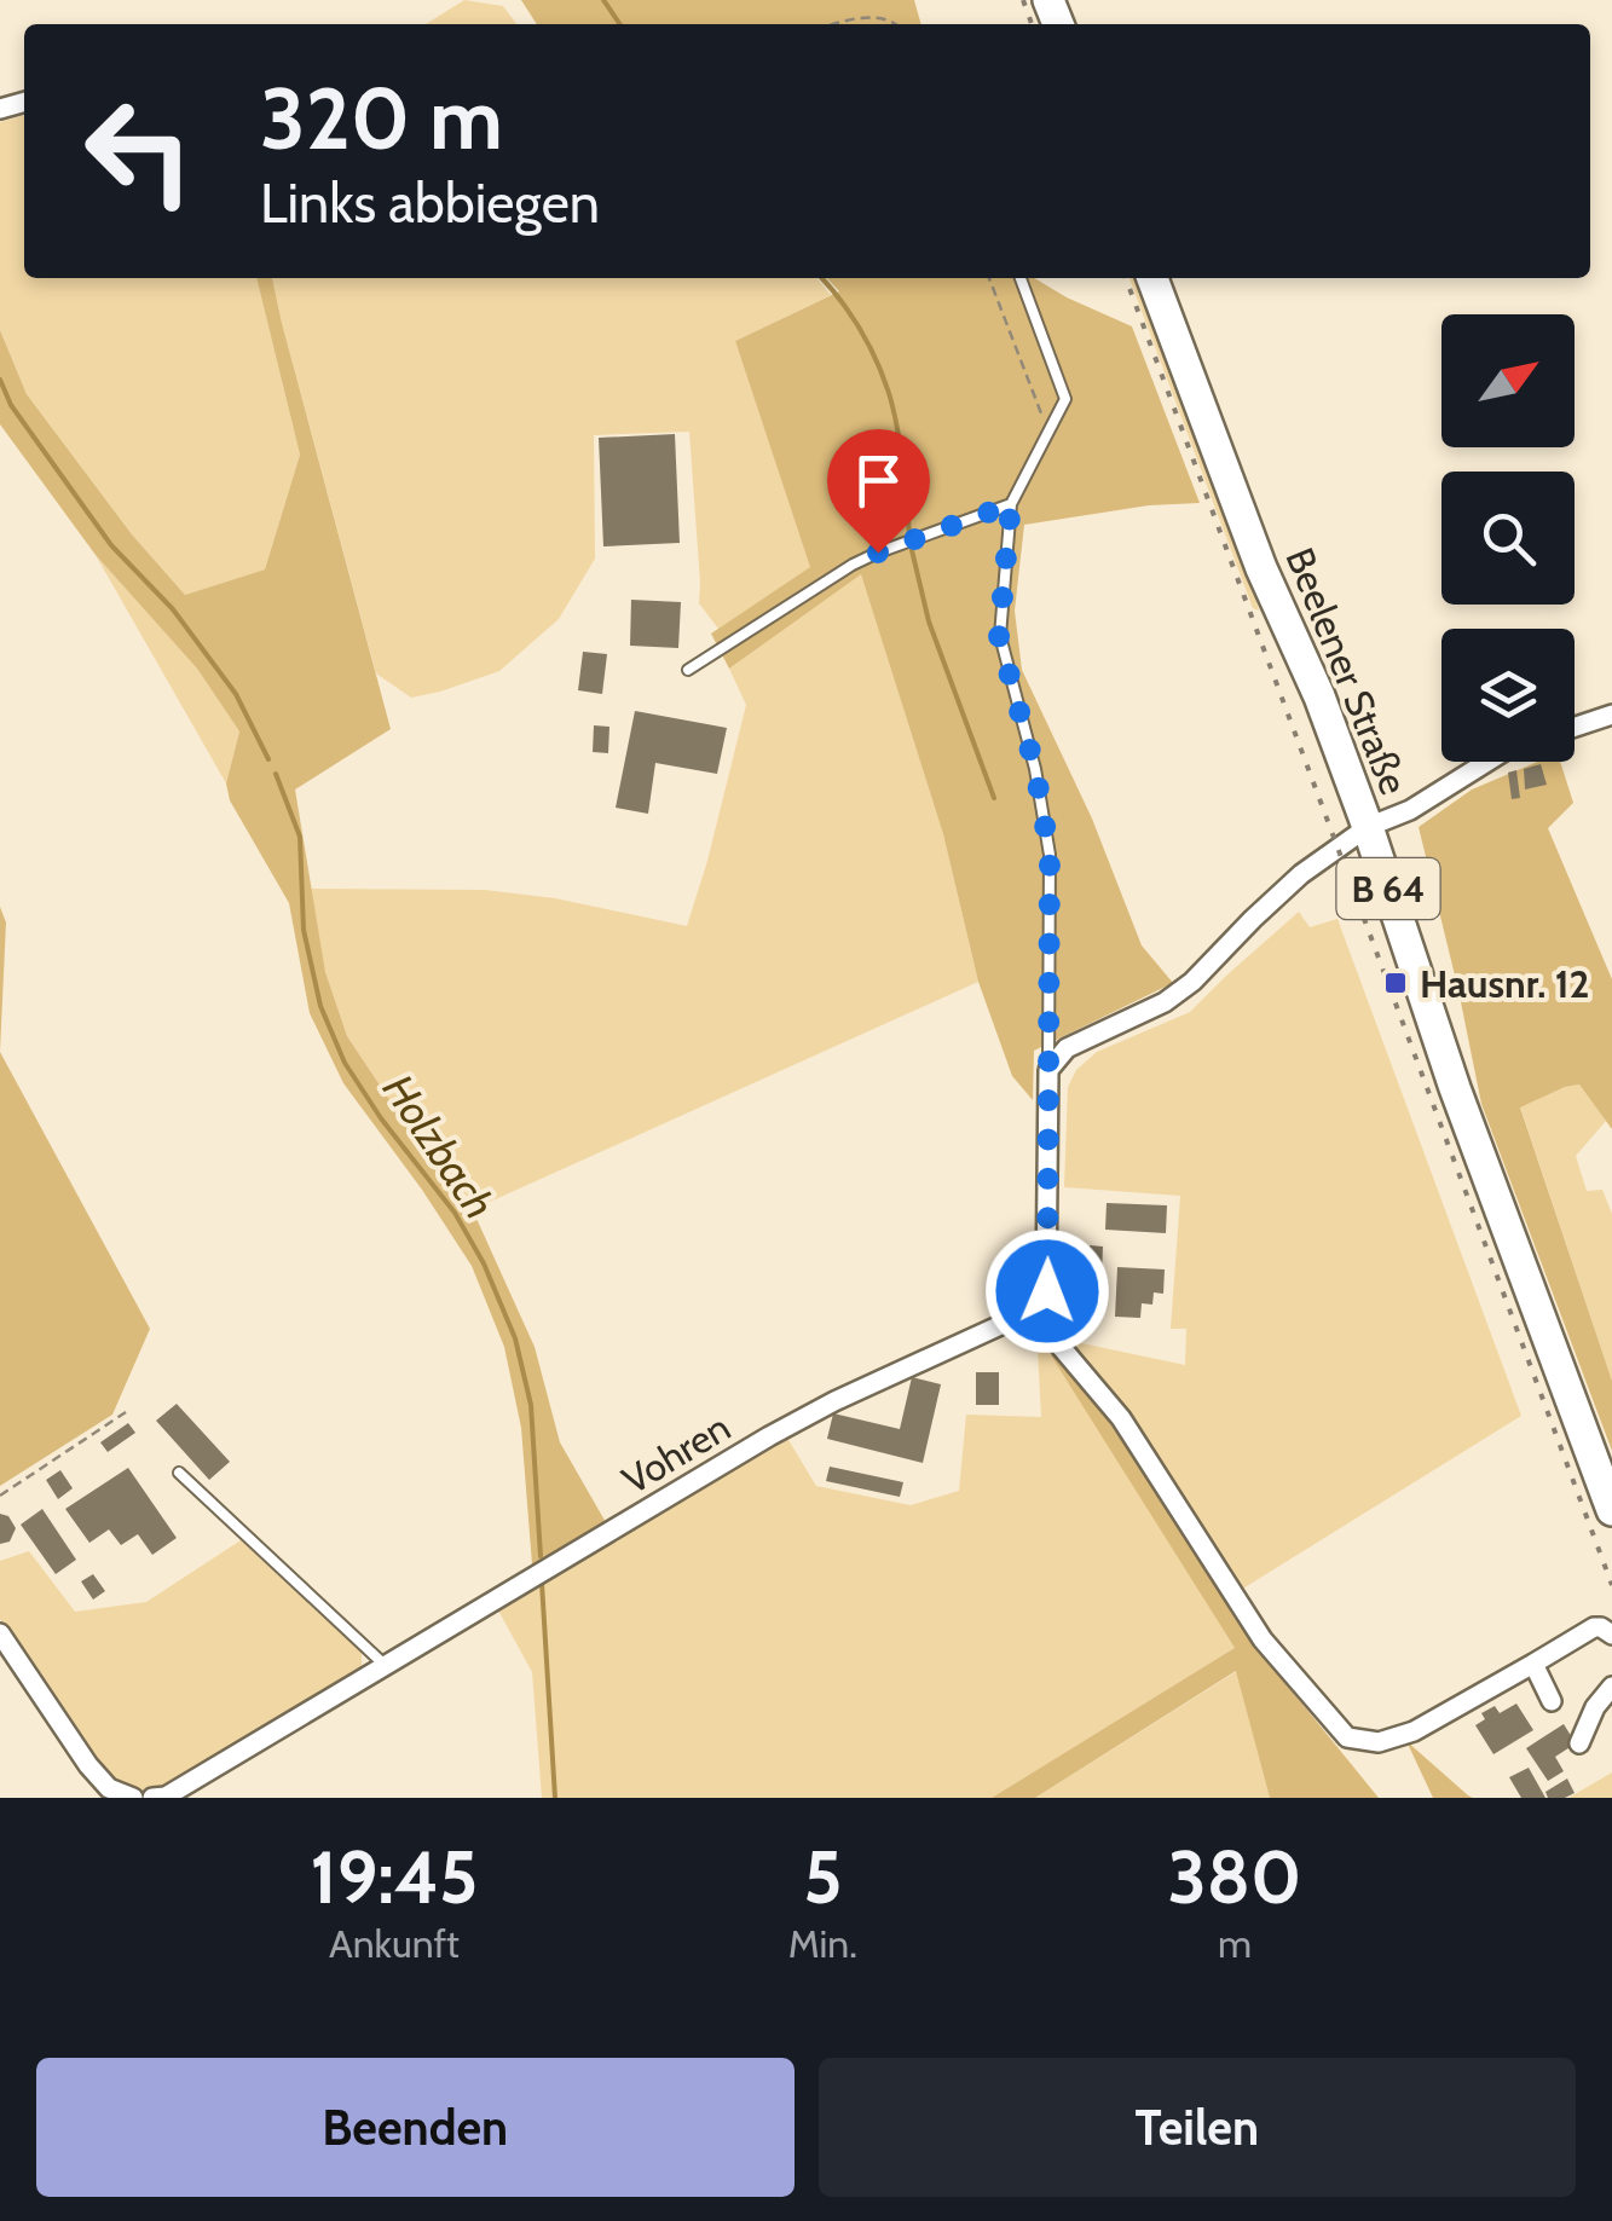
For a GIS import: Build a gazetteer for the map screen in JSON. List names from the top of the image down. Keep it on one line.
{"streets":{"main road":["Beelener Straße","B 64"],"street":["Vohren"]},"water":["Holzbach"],"places":{"transit":["Hausnr. 12"]},"north":"top right","page":{"turn":["320 m","Links abbiegen"],"eta":["19:45","Ankunft","5","Min.","380","m"],"buttons":["Beenden","Teilen"]}}
